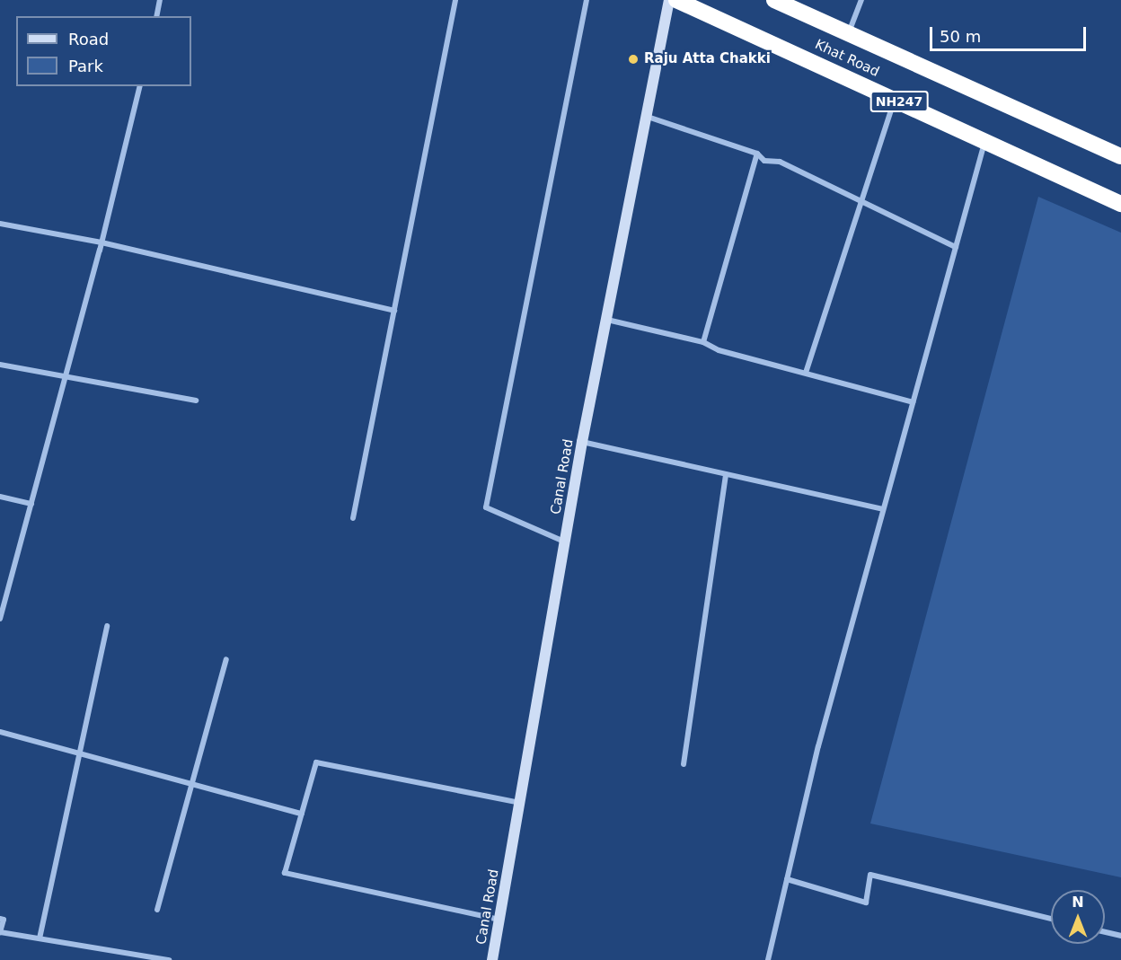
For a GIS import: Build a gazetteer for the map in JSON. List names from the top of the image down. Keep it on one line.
{"streets":{"highway":["Khat Road","NH247"],"street":["Canal Road"]},"places":["Raju Atta Chakki"],"legend":["Road","Park"],"scale_bar":"50 m","north":"top"}
